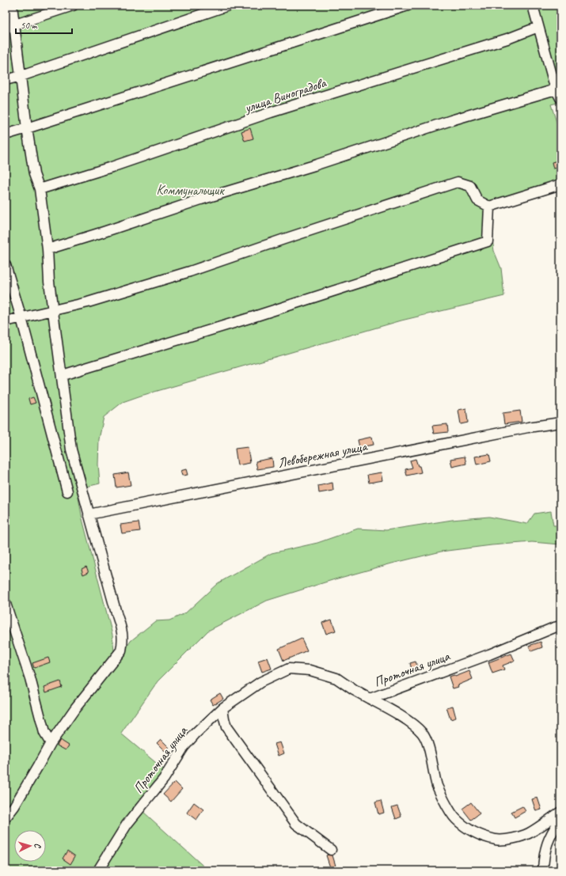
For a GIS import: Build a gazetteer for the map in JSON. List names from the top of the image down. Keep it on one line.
{"streets":{"street":["улица Виноградова","Левобережная улица","Проточная улица"]},"parks":["Коммунальщик"],"scale_bar":"50 m","north":"right"}
